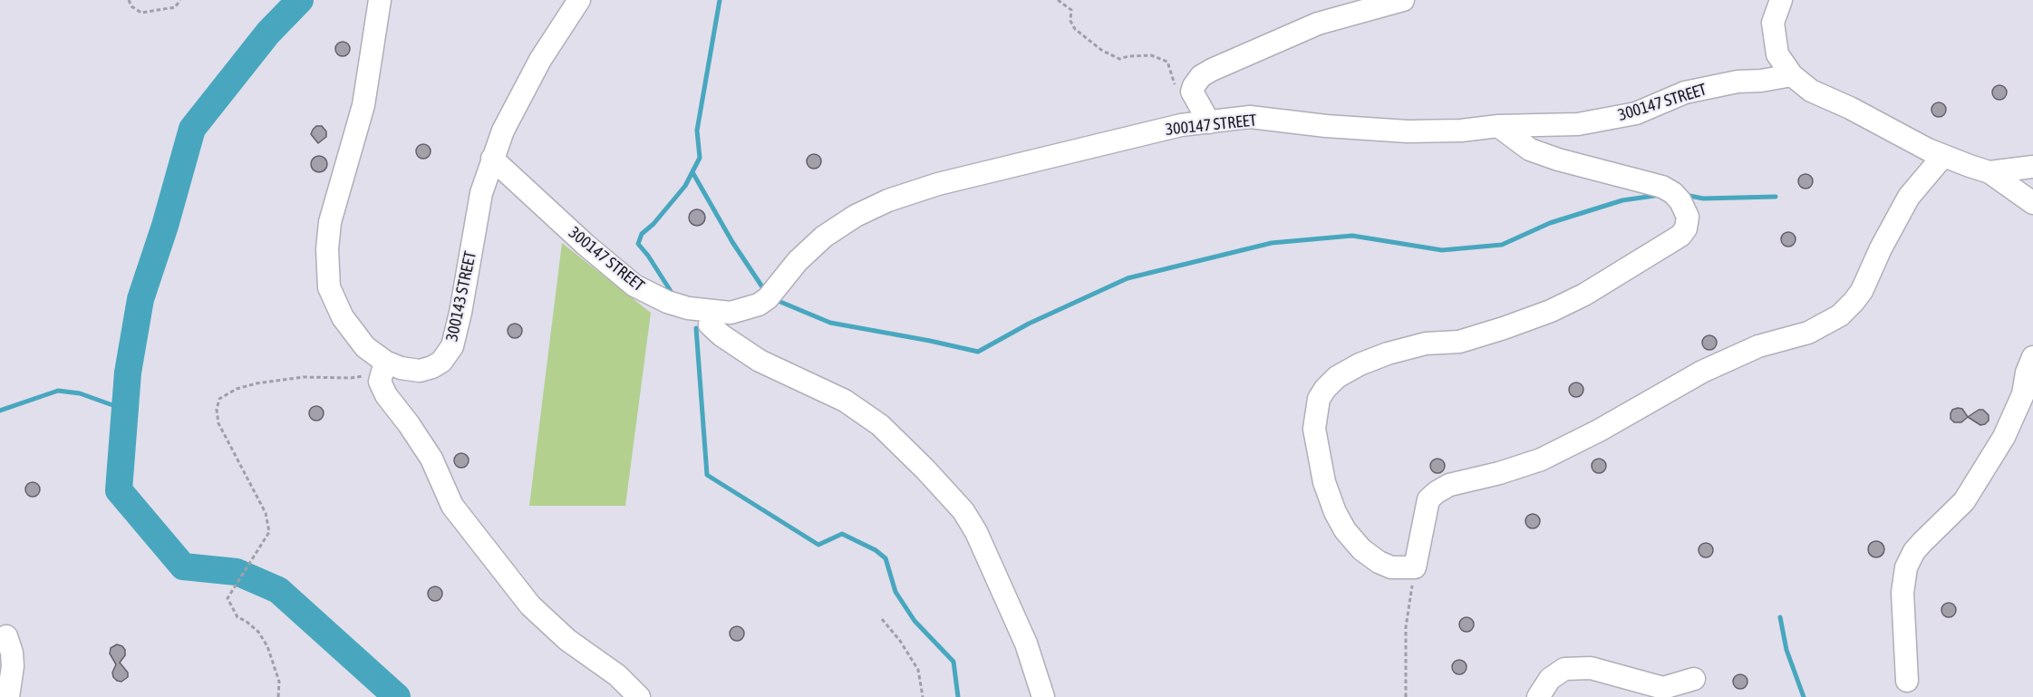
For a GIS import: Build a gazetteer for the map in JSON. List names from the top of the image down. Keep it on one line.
{"streets":{"street":["300147 STREET","300143 STREET"]},"crossings":[["300147 STREET","300143 STREET"]]}
